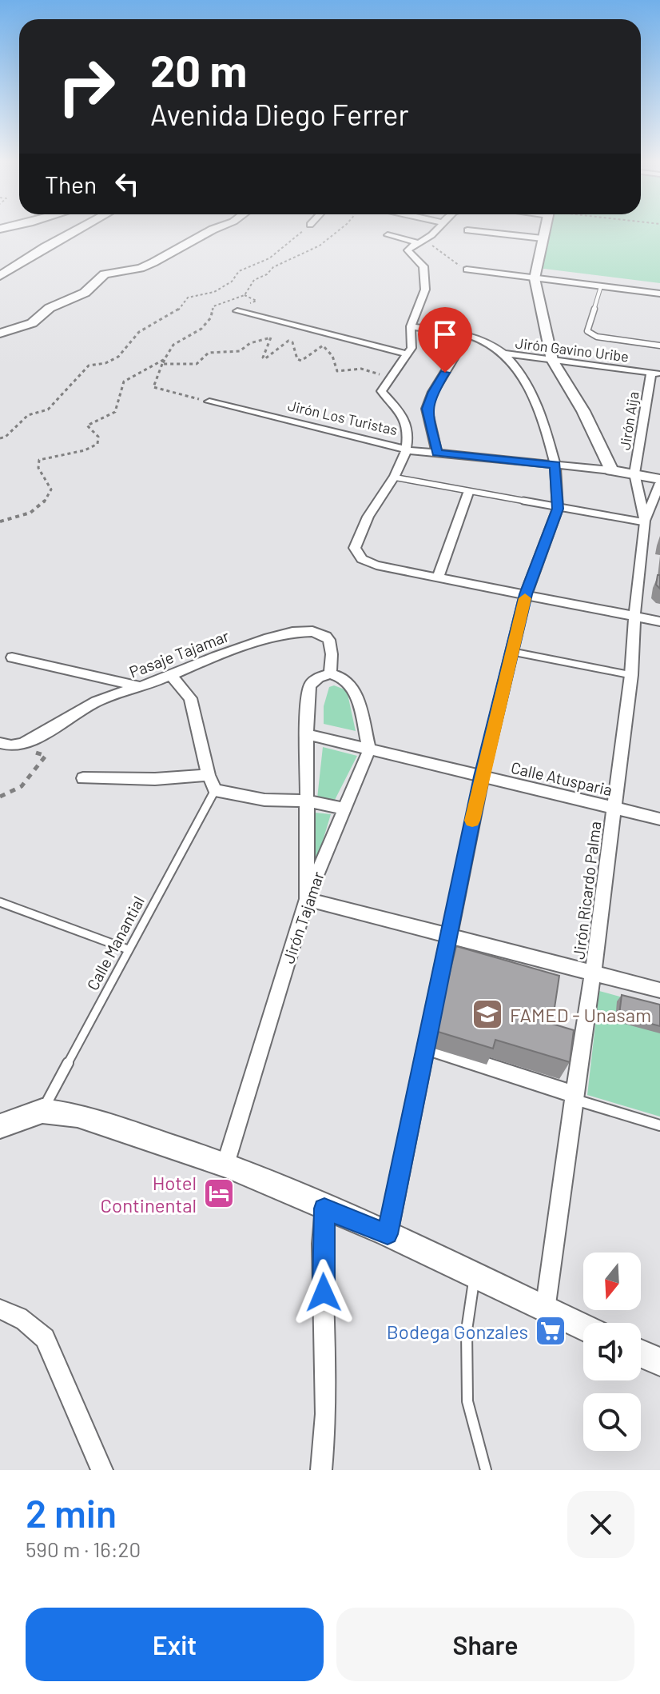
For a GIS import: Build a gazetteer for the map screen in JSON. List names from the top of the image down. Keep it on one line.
{"streets":{"street":["Jirón Gavino Uribe","Jirón Los Turistas","Jirón Aija","Pasaje Tajamar","Calle Atusparia","Jirón Ricardo Palma","Jirón Tajamar"],"lane":["Calle Manantial"]},"crossings":[["Jirón Gavino Uribe","Jirón Aija"],["Jirón Los Turistas","Jirón Aija"],["Jirón Los Turistas","Jirón Ricardo Palma"],["Jirón Aija","Jirón Ricardo Palma"],["Calle Atusparia","Jirón Ricardo Palma"],["Calle Atusparia","Jirón Tajamar"]],"places":{"school or university":["FAMED - Unasam"],"hotel":["Hotel Continental"],"supermarket":["Bodega Gonzales"]},"north":"bottom","page":{"turn":["20 m","Avenida Diego Ferrer"],"then":"Then","heading":["2 min","590 m · 16:20"],"buttons":["Exit","Share"]}}
